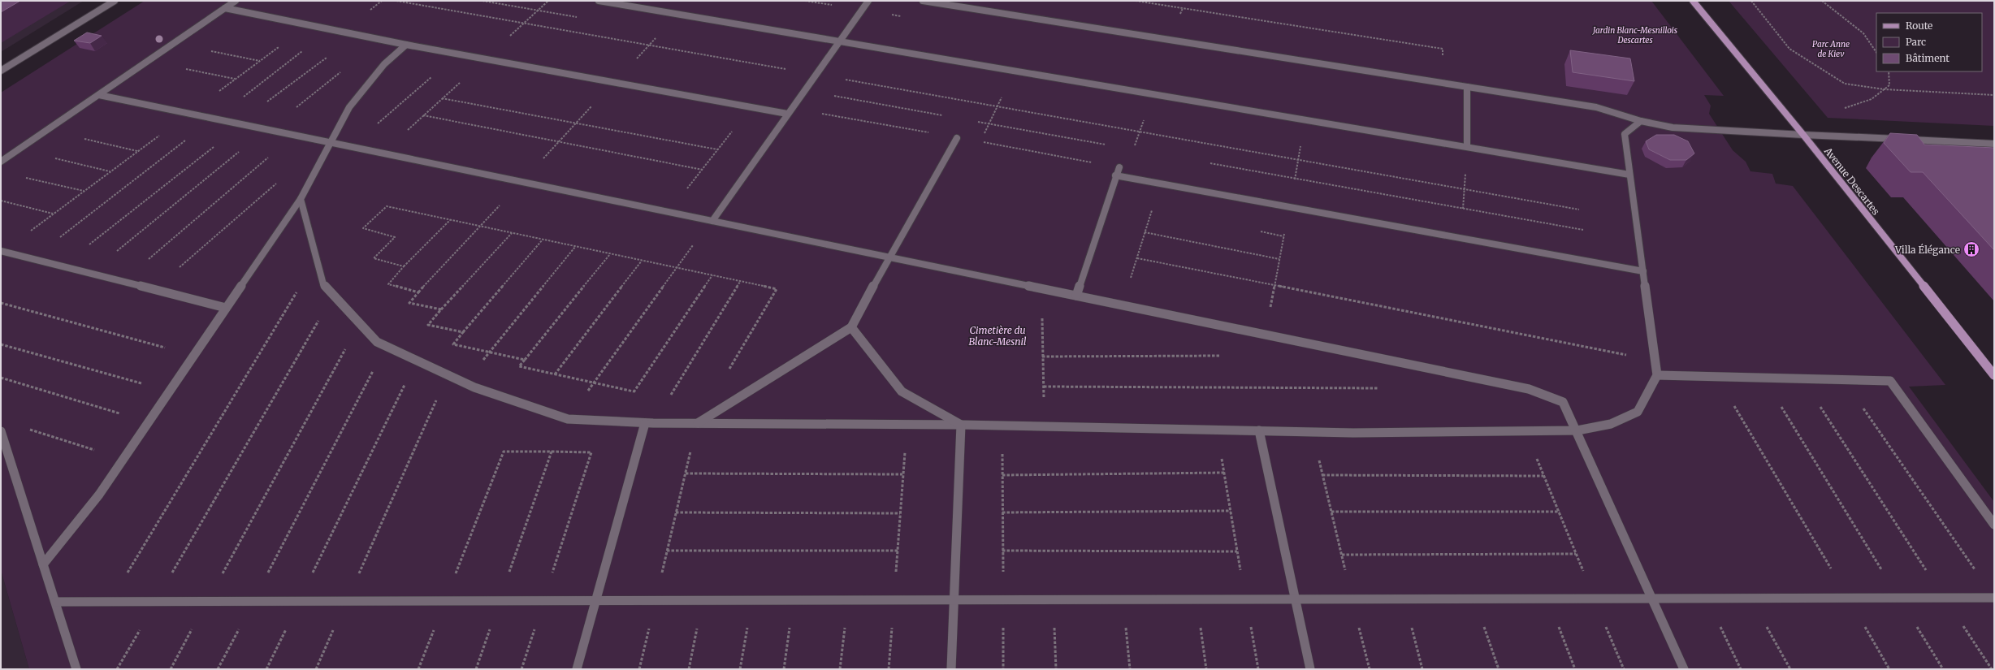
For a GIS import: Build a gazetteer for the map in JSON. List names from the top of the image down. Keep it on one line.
{"streets":{"main road":["Avenue Descartes"]},"parks":["Jardin Blanc-Mesnillois Descartes","Parc Anne de Kiev","Cimetière du Blanc-Mesnil"],"places":{"building":["Villa Élégance"]},"legend":["Route","Parc","Bâtiment"]}
